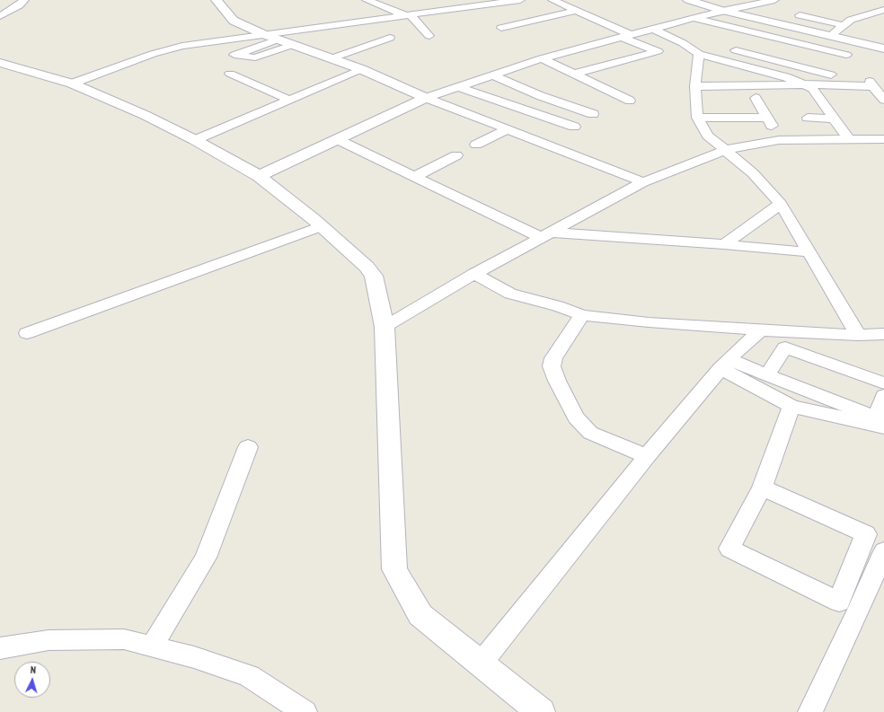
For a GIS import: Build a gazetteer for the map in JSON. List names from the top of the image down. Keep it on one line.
{"north":"top"}
